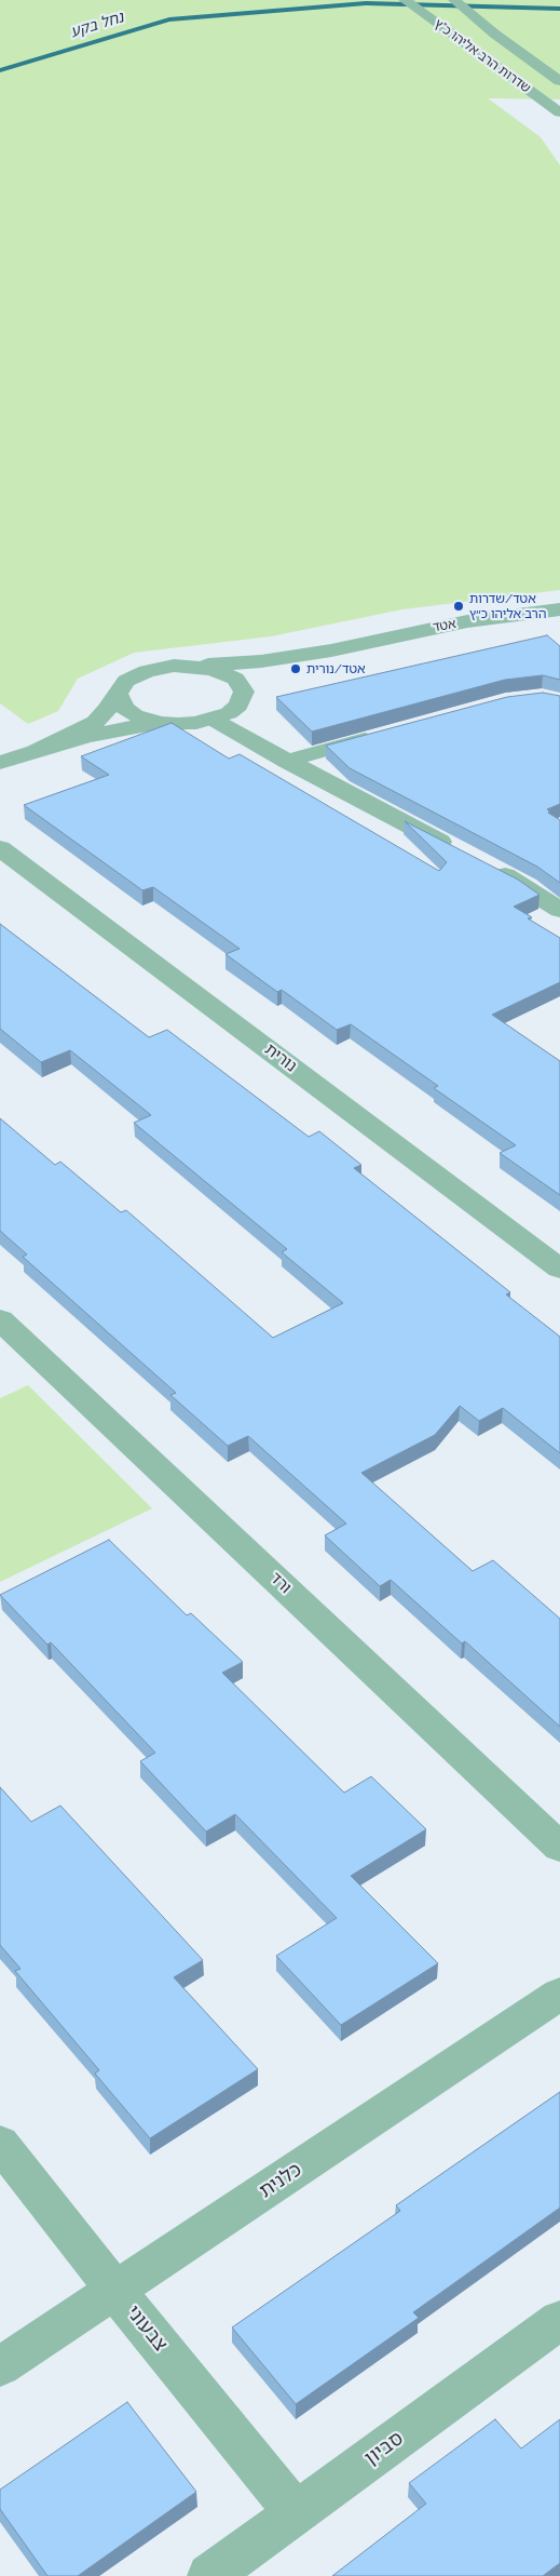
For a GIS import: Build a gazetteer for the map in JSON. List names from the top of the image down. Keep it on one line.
{"streets":{"street":["שדרות הרב אליהו כ\"ץ","אטד","נורית","ורד","כלנית","צבעוני","סביון"]},"crossings":[["כלנית","צבעוני"],["צבעוני","סביון"]],"water":["נחל בקע"],"places":["אטד/שדרות הרב אליהו כ״ץ","אטד/נורית"]}
